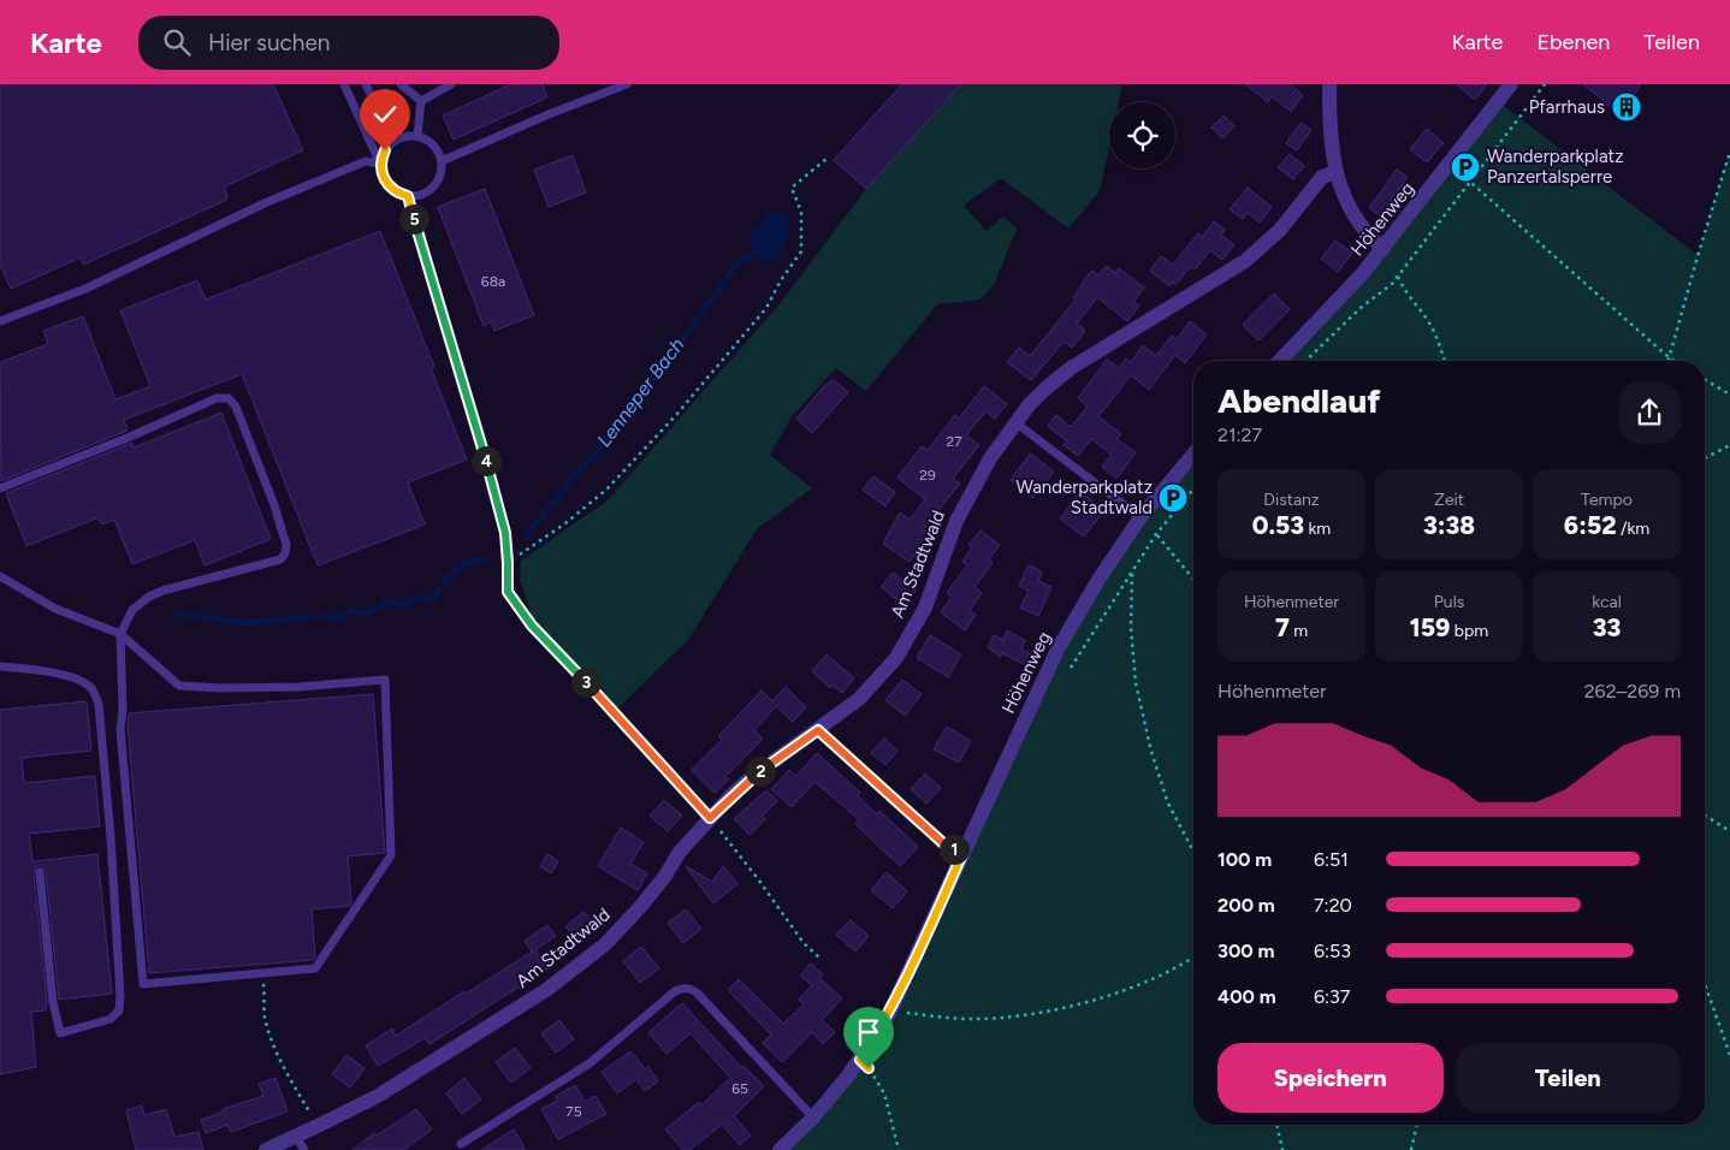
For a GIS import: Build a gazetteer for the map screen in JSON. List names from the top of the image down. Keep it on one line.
{"streets":{"street":["Höhenweg","Am Stadtwald"]},"water":["Lenneper Bach"],"places":{"building":["Pfarrhaus"],"parking":["Wanderparkplatz Panzertalsperre","Wanderparkplatz Stadtwald"]},"house_numbers":["68a","27","29","65","75"],"page":{"header":"Karte","search":"Hier suchen","nav":["Karte","Ebenen","Teilen"],"pins":["5","4","3","2","1"],"heading":["Abendlauf","21:27"],"stats":[["Distanz","0.53 km"],["Zeit","3:38"],["Tempo","6:52 /km"],["Höhenmeter","7 m"],["Puls","159 bpm"],["kcal","33"]],"chart":["Höhenmeter","262–269 m"],"list":[{"name":"100 m","note":"6:51"},{"name":"200 m","note":"7:20"},{"name":"300 m","note":"6:53"},{"name":"400 m","note":"6:37"}],"buttons":["Speichern","Teilen"]}}
